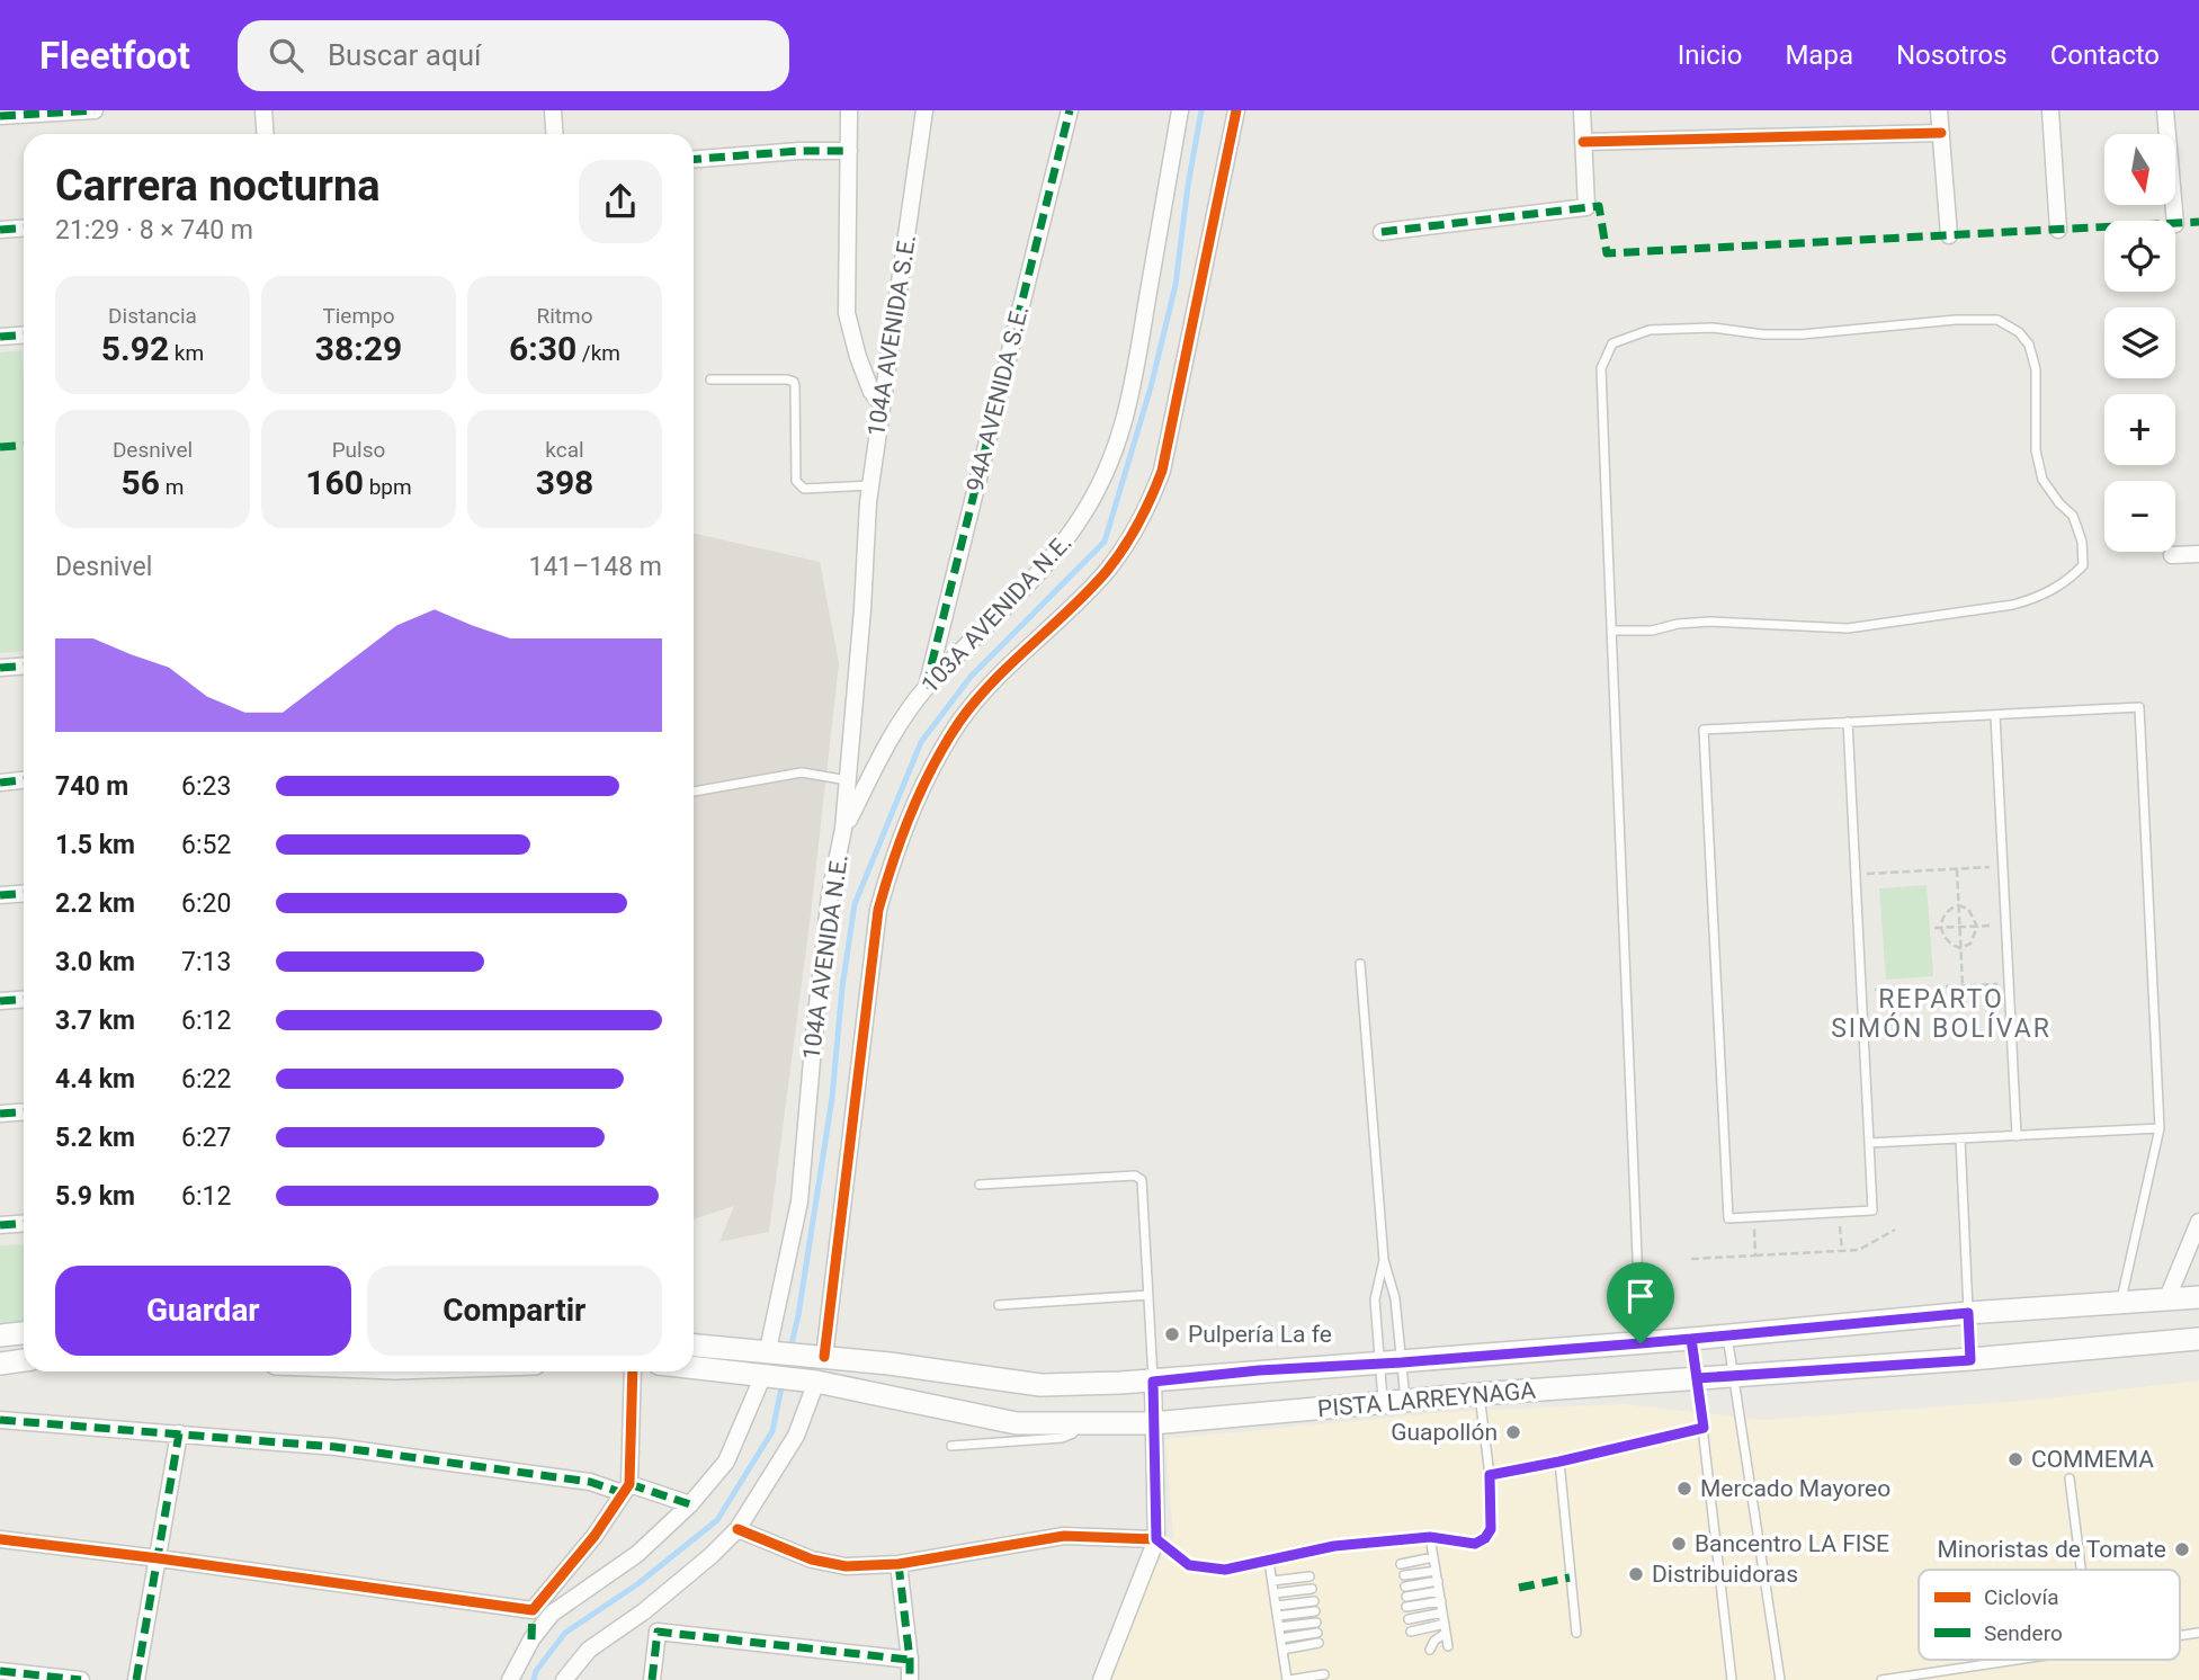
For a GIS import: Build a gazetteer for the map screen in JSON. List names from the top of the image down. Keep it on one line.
{"streets":{"main road":["PISTA LARREYNAGA"],"street":["104A AVENIDA S.E.","94A AVENIDA S.E.","103A AVENIDA N.E.","104A AVENIDA N.E."]},"crossings":[["104A AVENIDA S.E.","104A AVENIDA N.E."],["94A AVENIDA S.E.","103A AVENIDA N.E."],["103A AVENIDA N.E.","104A AVENIDA N.E."],["104A AVENIDA N.E.","PISTA LARREYNAGA"]],"districts":["REPARTO SIMÓN BOLÍVAR"],"places":["Pulpería La fe","Guapollón","COMMEMA","Mercado Mayoreo","Bancentro LA FISE","Minoristas de Tomate","Distribuidoras"],"legend":["Ciclovía","Sendero"],"north":"bottom","page":{"header":"Fleetfoot","search":"Buscar aquí","nav":["Inicio","Mapa","Nosotros","Contacto"],"map_buttons":["+","−"],"heading":["Carrera nocturna","21:29 · 8 × 740 m"],"stats":[["Distancia","5.92 km"],["Tiempo","38:29"],["Ritmo","6:30 /km"],["Desnivel","56 m"],["Pulso","160 bpm"],["kcal","398"]],"chart":["Desnivel","141–148 m"],"list":[{"name":"740 m","note":"6:23"},{"name":"1.5 km","note":"6:52"},{"name":"2.2 km","note":"6:20"},{"name":"3.0 km","note":"7:13"},{"name":"3.7 km","note":"6:12"},{"name":"4.4 km","note":"6:22"},{"name":"5.2 km","note":"6:27"},{"name":"5.9 km","note":"6:12"}],"buttons":["Guardar","Compartir"]}}
